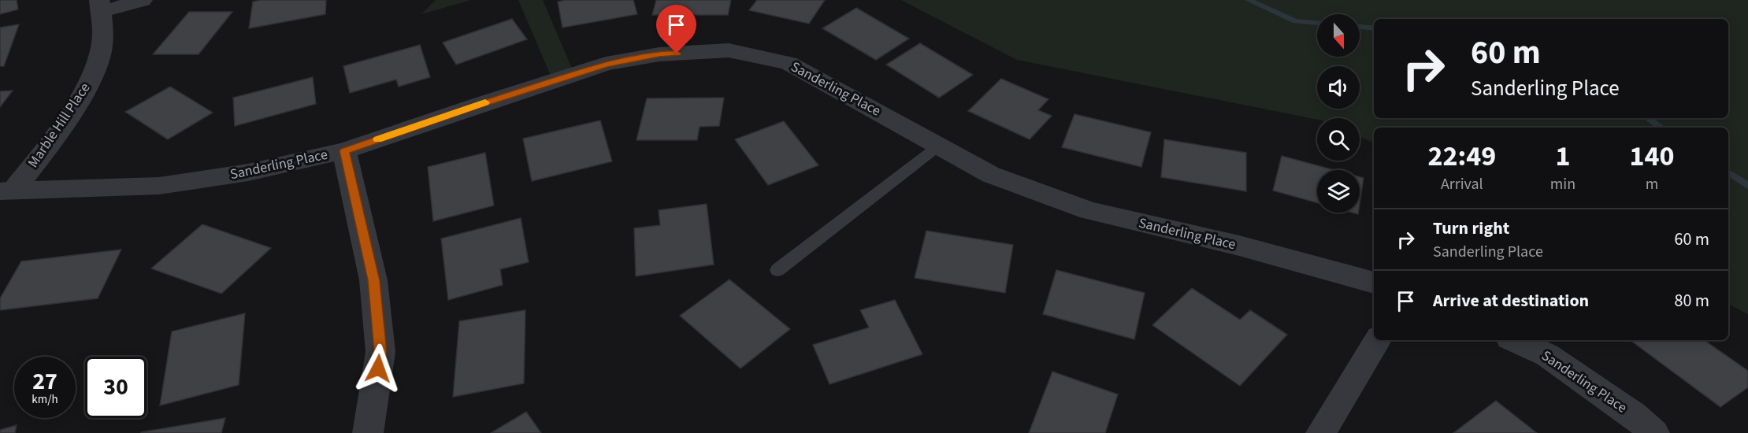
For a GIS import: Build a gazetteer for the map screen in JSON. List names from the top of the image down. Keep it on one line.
{"streets":{"street":["Sanderling Place","Marble Hill Place"]},"crossings":[["Sanderling Place","Marble Hill Place"]],"north":"bottom","page":{"turn":["60 m","Sanderling Place"],"eta":["22:49","Arrival","1","min","140","m"],"list":[{"name":"Turn right","note":"Sanderling Place","value":"60 m"},{"name":"Arrive at destination","value":"80 m"}],"speed":"27 km/h","limit":"30"}}
